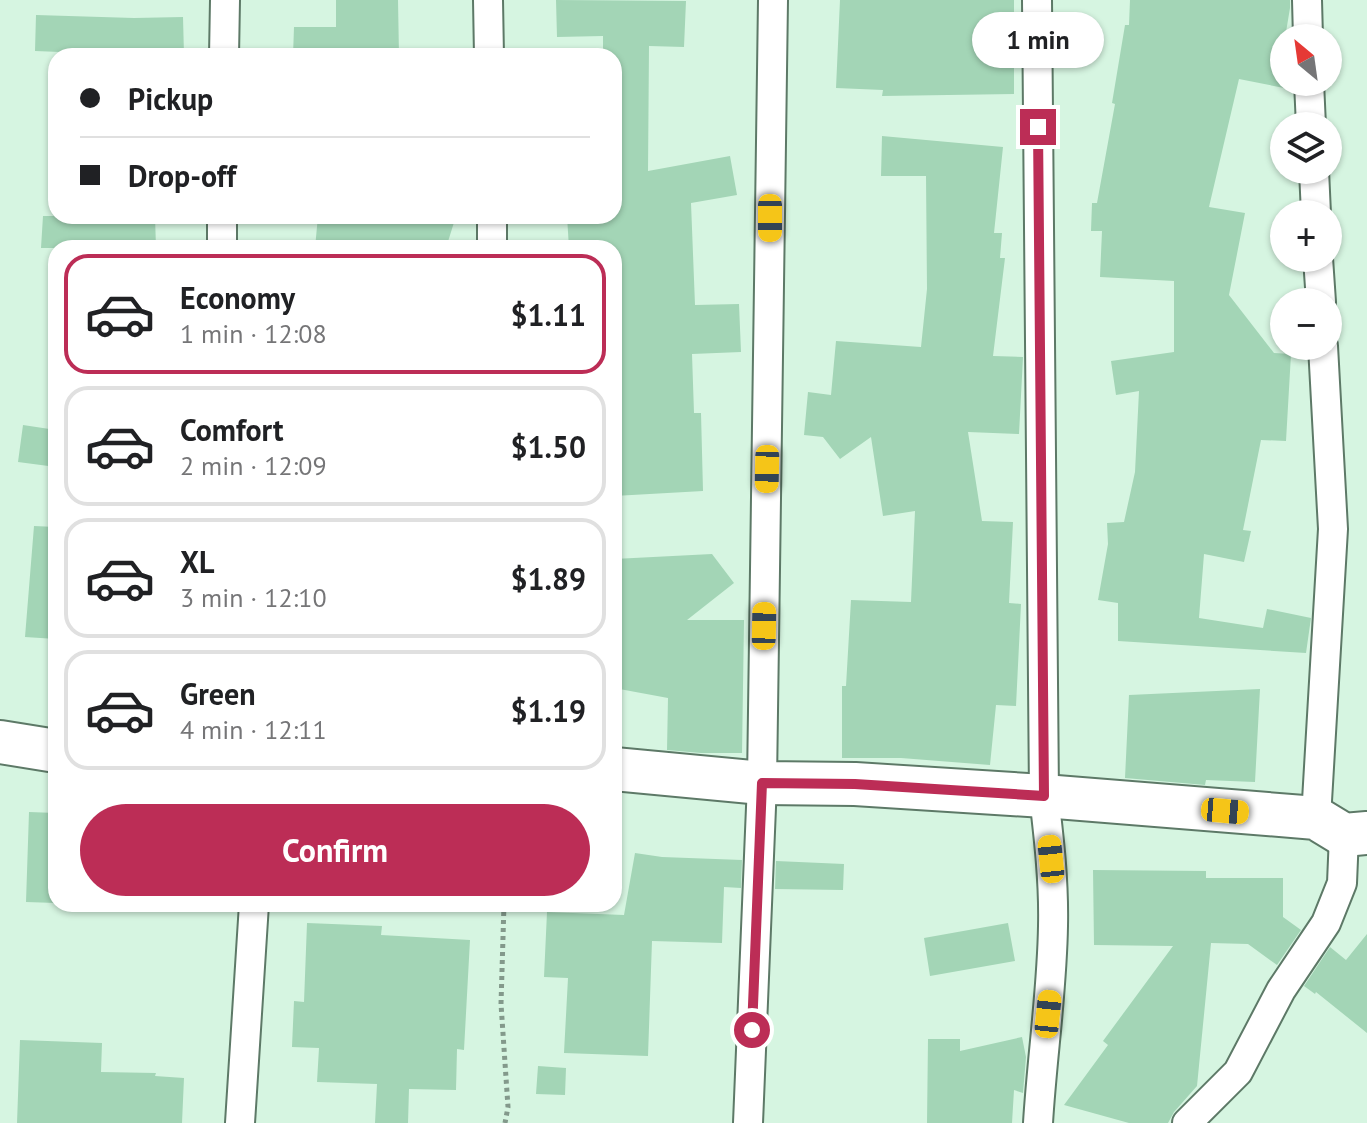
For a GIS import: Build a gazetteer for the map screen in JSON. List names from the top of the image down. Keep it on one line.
{"north":"top left","page":{"bubble":"1 min","map_buttons":["+","−"],"banner":["Pickup","Drop-off"],"list":[{"name":"Economy","note":"1 min · 12:08","value":"$1.11"},{"name":"Comfort","note":"2 min · 12:09","value":"$1.50"},{"name":"XL","note":"3 min · 12:10","value":"$1.89"},{"name":"Green","note":"4 min · 12:11","value":"$1.19"}],"buttons":"Confirm"}}
